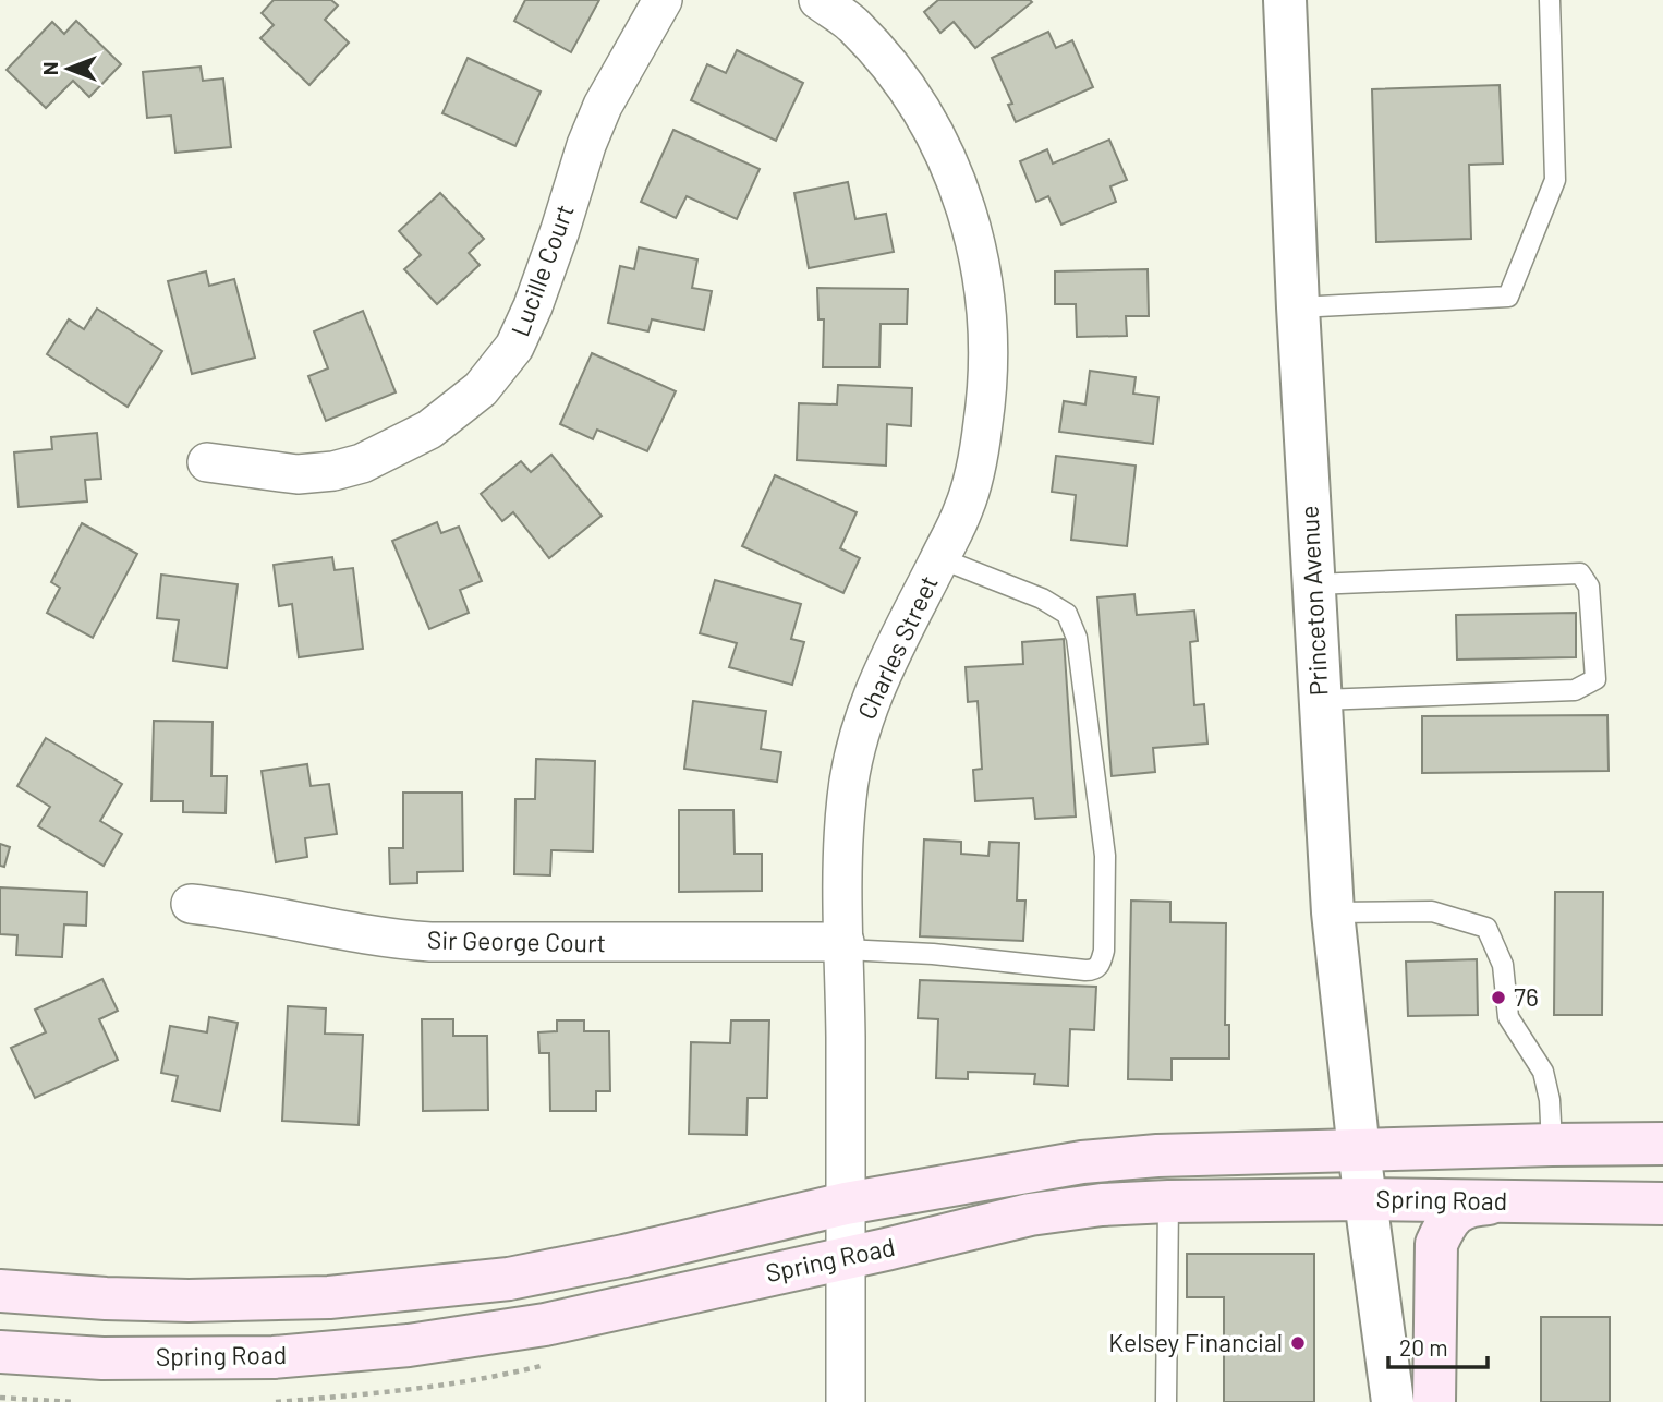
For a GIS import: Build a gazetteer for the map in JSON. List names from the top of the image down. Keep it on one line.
{"streets":{"main road":["Spring Road"],"street":["Lucille Court","Princeton Avenue","Charles Street","Sir George Court"]},"crossings":[["Princeton Avenue","Spring Road"],["Charles Street","Sir George Court"],["Charles Street","Spring Road"]],"places":["76","Kelsey Financial"],"scale_bar":"20 m","north":"left"}
